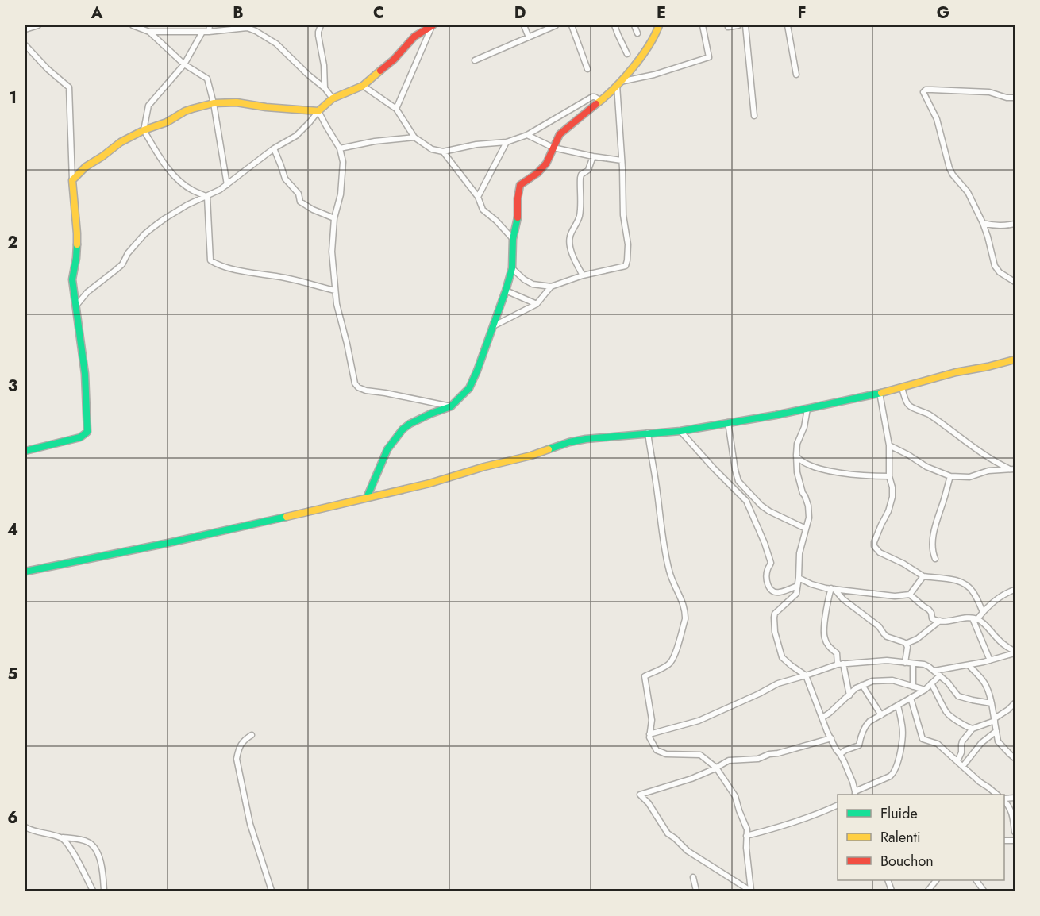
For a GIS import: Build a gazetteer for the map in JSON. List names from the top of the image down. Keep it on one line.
{"legend":["Fluide","Ralenti","Bouchon"],"grid":{"columns":["A","B","C","D","E","F","G"],"rows":["1","2","3","4","5","6"]}}
